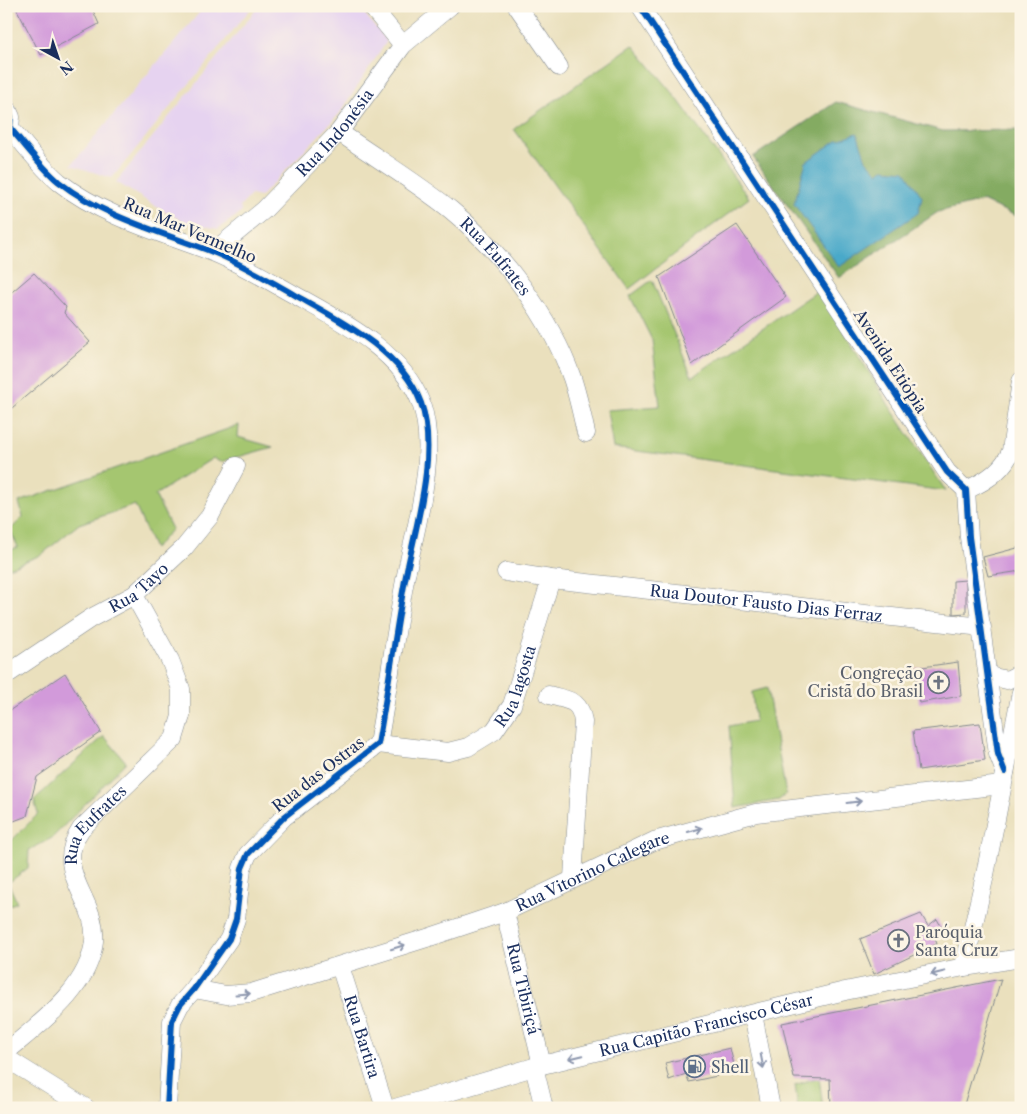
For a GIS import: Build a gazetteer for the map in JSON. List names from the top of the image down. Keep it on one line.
{"streets":{"street":["Rua Indonésia","Rua Mar Vermelho","Rua Eufrates","Avenida Etiópia","Rua Tayo","Rua Doutor Fausto Dias Ferraz","Rua lagosta","Rua das Ostras","Rua Vitorino Calegare","Rua Tibiriçá","Rua Capitão Francisco César","Rua Bartira"]},"crossings":[["Rua Indonésia","Rua Mar Vermelho"],["Rua Indonésia","Rua Eufrates"],["Rua Mar Vermelho","Rua das Ostras"],["Rua Eufrates","Rua Tayo"],["Rua Doutor Fausto Dias Ferraz","Rua lagosta"],["Rua lagosta","Rua das Ostras"],["Rua das Ostras","Rua Vitorino Calegare"],["Rua Vitorino Calegare","Rua Tibiriçá"],["Rua Vitorino Calegare","Rua Bartira"],["Rua Tibiriçá","Rua Capitão Francisco César"]],"one_way":["Rua Vitorino Calegare","Rua Capitão Francisco César"],"places":{"church":["Congreção Cristã do Brasil","Paróquia Santa Cruz"],"fuel station":["Shell"]},"north":"bottom right"}
